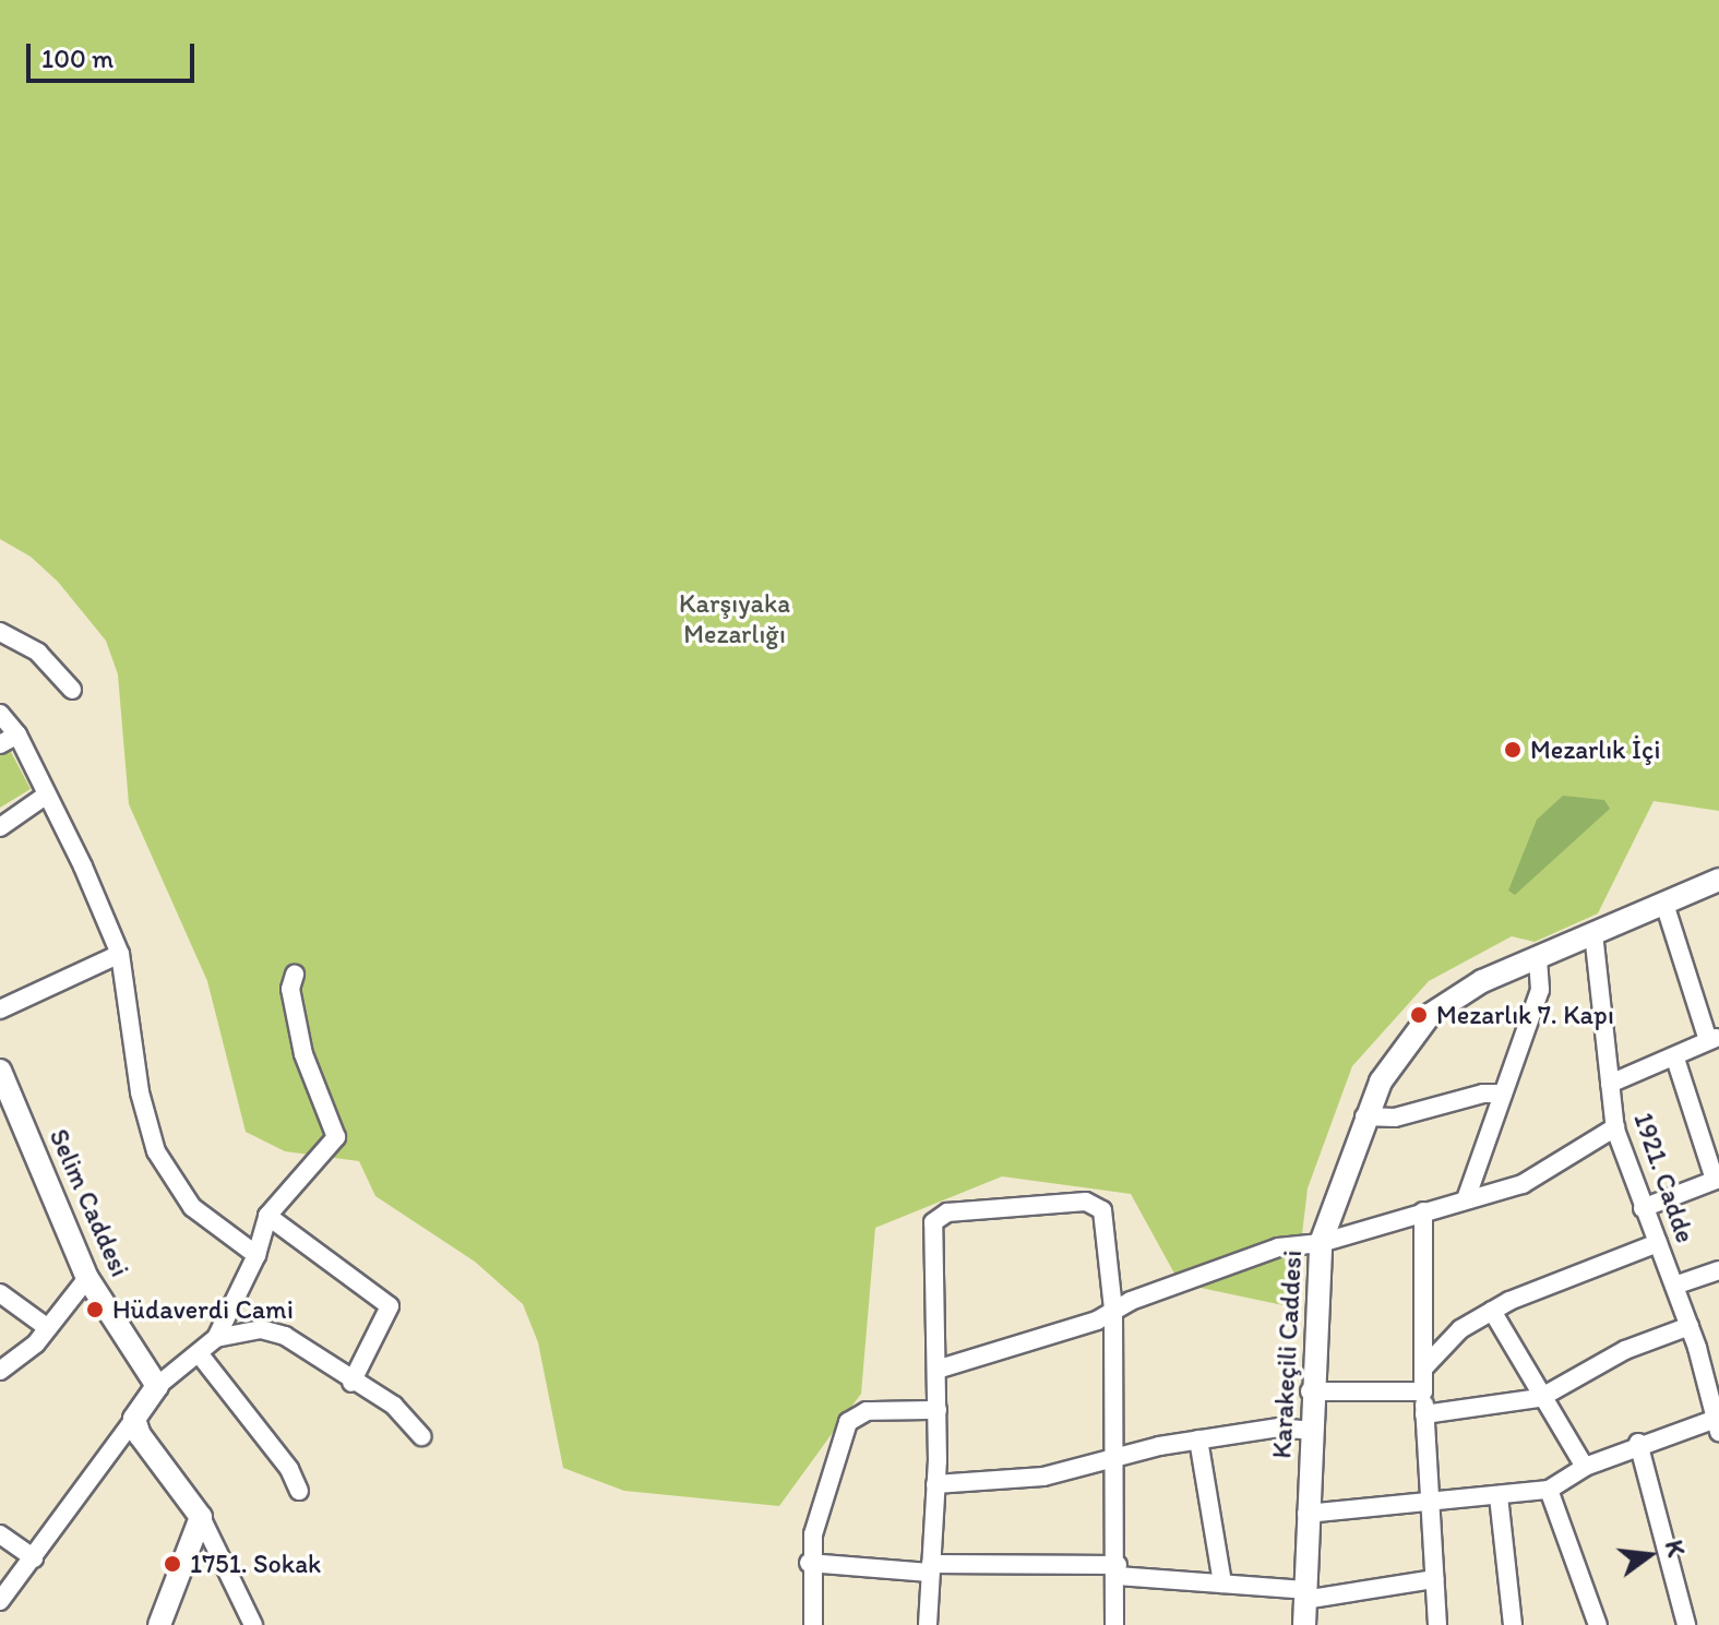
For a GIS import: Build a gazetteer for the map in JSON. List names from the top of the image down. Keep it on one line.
{"streets":{"main road":["Selim Caddesi","Karakeçili Caddesi"],"street":["1921. Cadde"]},"crossings":[["1921. Cadde","Karakeçili Caddesi"]],"parks":["Karşıyaka Mezarlığı"],"places":["Mezarlık İçi","Mezarlık 7. Kapı","Hüdaverdi Cami","1751. Sokak"],"scale_bar":"100 m","north":"right"}
